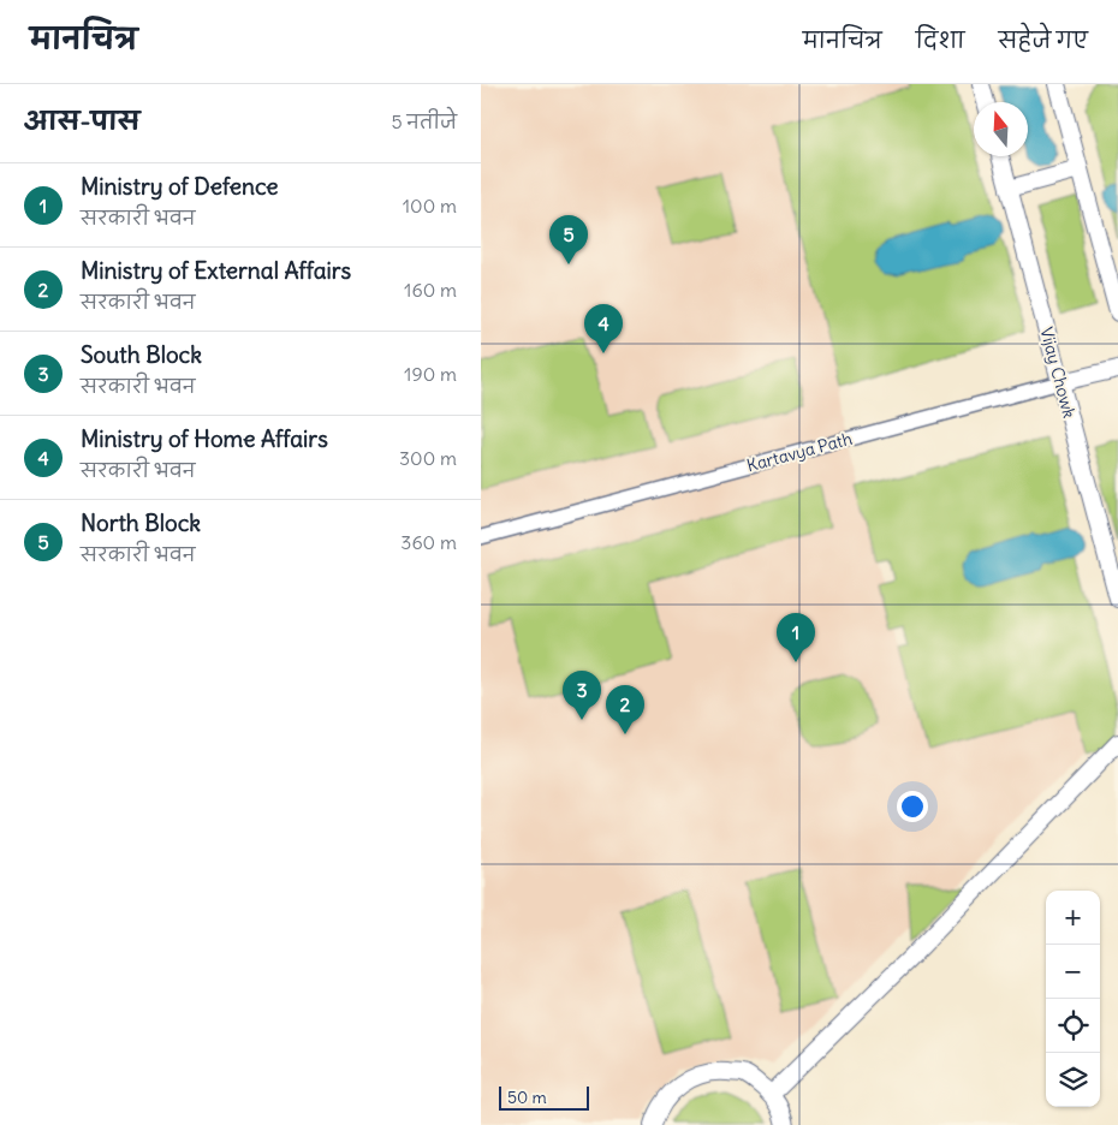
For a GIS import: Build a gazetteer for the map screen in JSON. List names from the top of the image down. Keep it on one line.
{"streets":{"main road":["Vijay Chowk","Kartavya Path"]},"crossings":[["Vijay Chowk","Kartavya Path"]],"scale_bar":"50 m","north":"top","page":{"header":"मानचित्र","nav":["मानचित्र","दिशा","सहेजे गए"],"heading":["आस-पास","5 नतीजे"],"list":[{"mark":"1","name":"Ministry of Defence","note":"सरकारी भवन","value":"100 m"},{"mark":"2","name":"Ministry of External Affairs","note":"सरकारी भवन","value":"160 m"},{"mark":"3","name":"South Block","note":"सरकारी भवन","value":"190 m"},{"mark":"4","name":"Ministry of Home Affairs","note":"सरकारी भवन","value":"300 m"},{"mark":"5","name":"North Block","note":"सरकारी भवन","value":"360 m"}],"pins":["5","4","1","3","2"],"map_buttons":["+","−"],"scale":"50 m"}}
